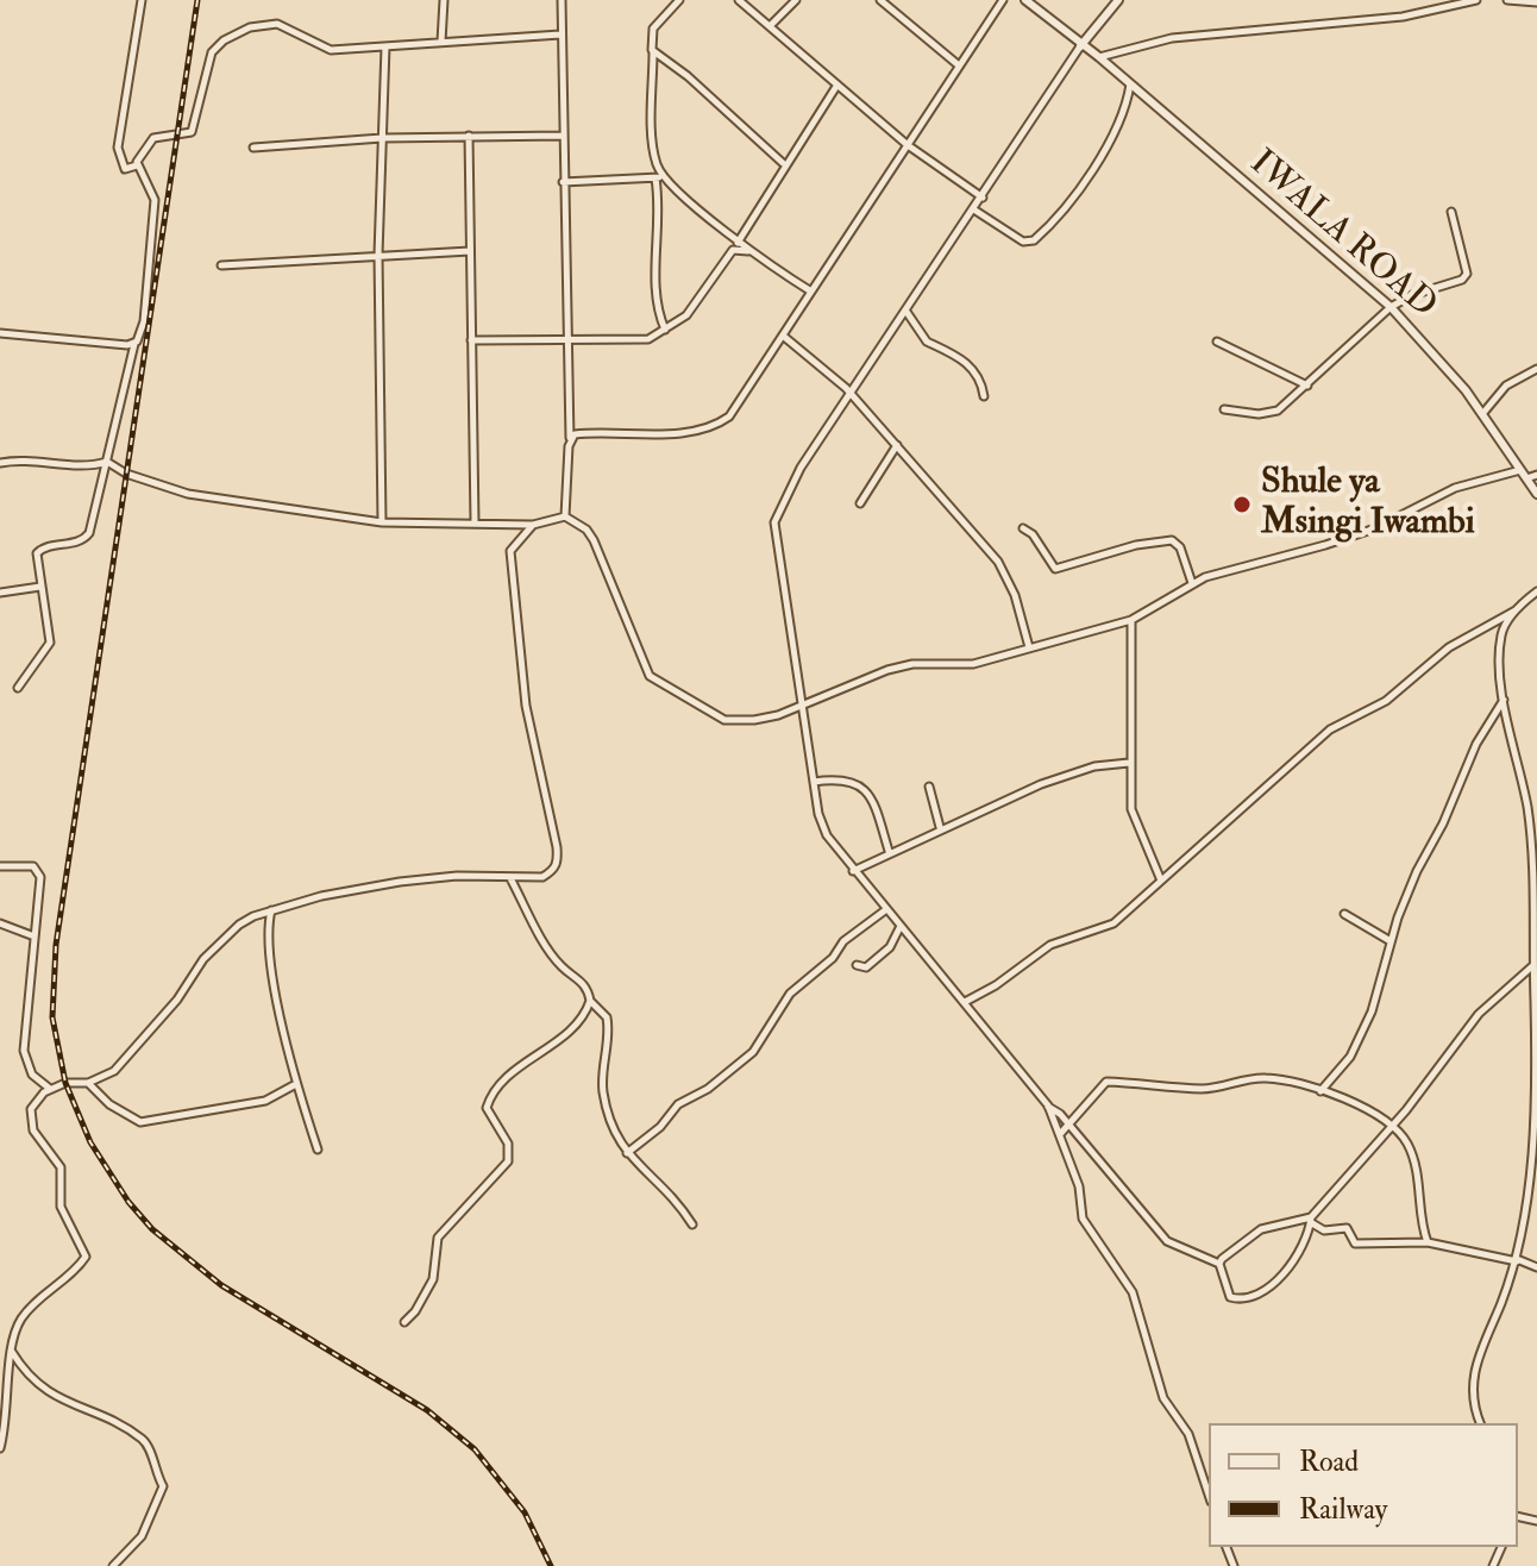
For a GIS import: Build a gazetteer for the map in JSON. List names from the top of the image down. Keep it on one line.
{"streets":{"street":["IWALA ROAD"]},"places":["Shule ya Msingi Iwambi"],"legend":["Road","Railway"]}
